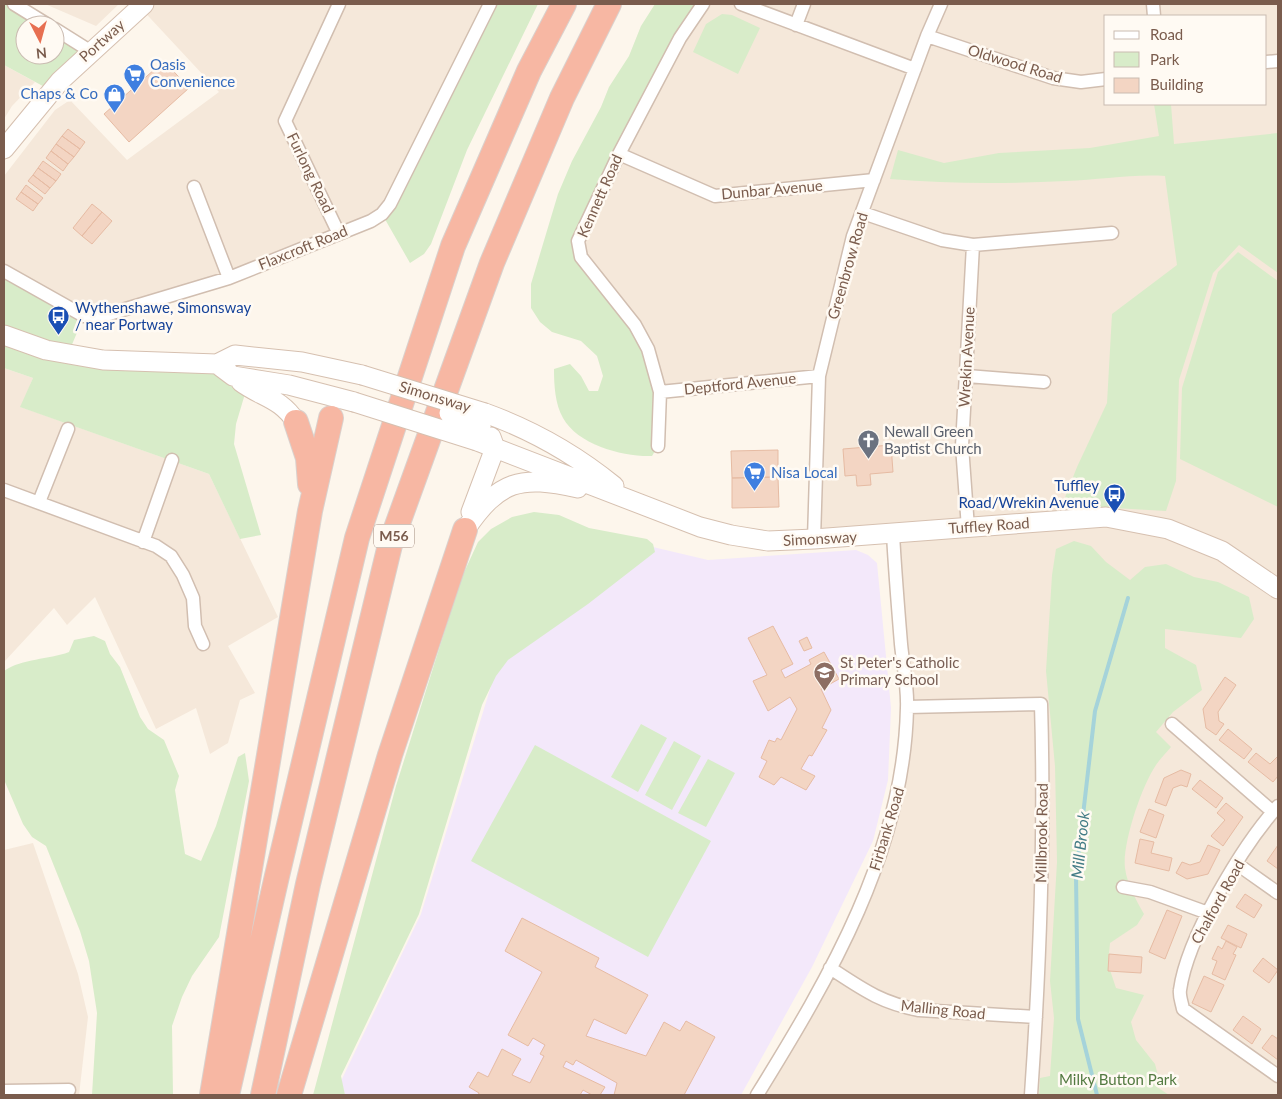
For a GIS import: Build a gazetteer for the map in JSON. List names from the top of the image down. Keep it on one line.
{"streets":{"highway":["M56"],"street":["Portway","Oldwood Road","Furlong Road","Dunbar Avenue","Kennett Road","Flaxcroft Road","Greenbrow Road","Wrekin Avenue","Deptford Avenue","Simonsway","Tuffley Road","Firbank Road","Millbrook Road","Chalford Road","Malling Road"]},"crossings":[["Oldwood Road","Greenbrow Road"],["Furlong Road","Flaxcroft Road"],["Dunbar Avenue","Kennett Road"],["Dunbar Avenue","Greenbrow Road"],["Kennett Road","Deptford Avenue"],["Greenbrow Road","Deptford Avenue"],["Greenbrow Road","Simonsway"],["Wrekin Avenue","Tuffley Road"],["Simonsway","Tuffley Road"],["Simonsway","Firbank Road"],["Tuffley Road","Firbank Road"],["Firbank Road","Millbrook Road"],["Firbank Road","Malling Road"],["Millbrook Road","Malling Road"]],"water":["Mill Brook"],"parks":["Milky Button Park"],"places":{"supermarket":["Oasis Convenience","Nisa Local"],"shop":["Chaps & Co"],"bus stop":["Wythenshawe, Simonsway / near Portway","Tuffley Road/Wrekin Avenue"],"church":["Newall Green Baptist Church"],"school or university":["St Peter's Catholic Primary School"]},"legend":["Road","Park","Building"],"north":"bottom"}
